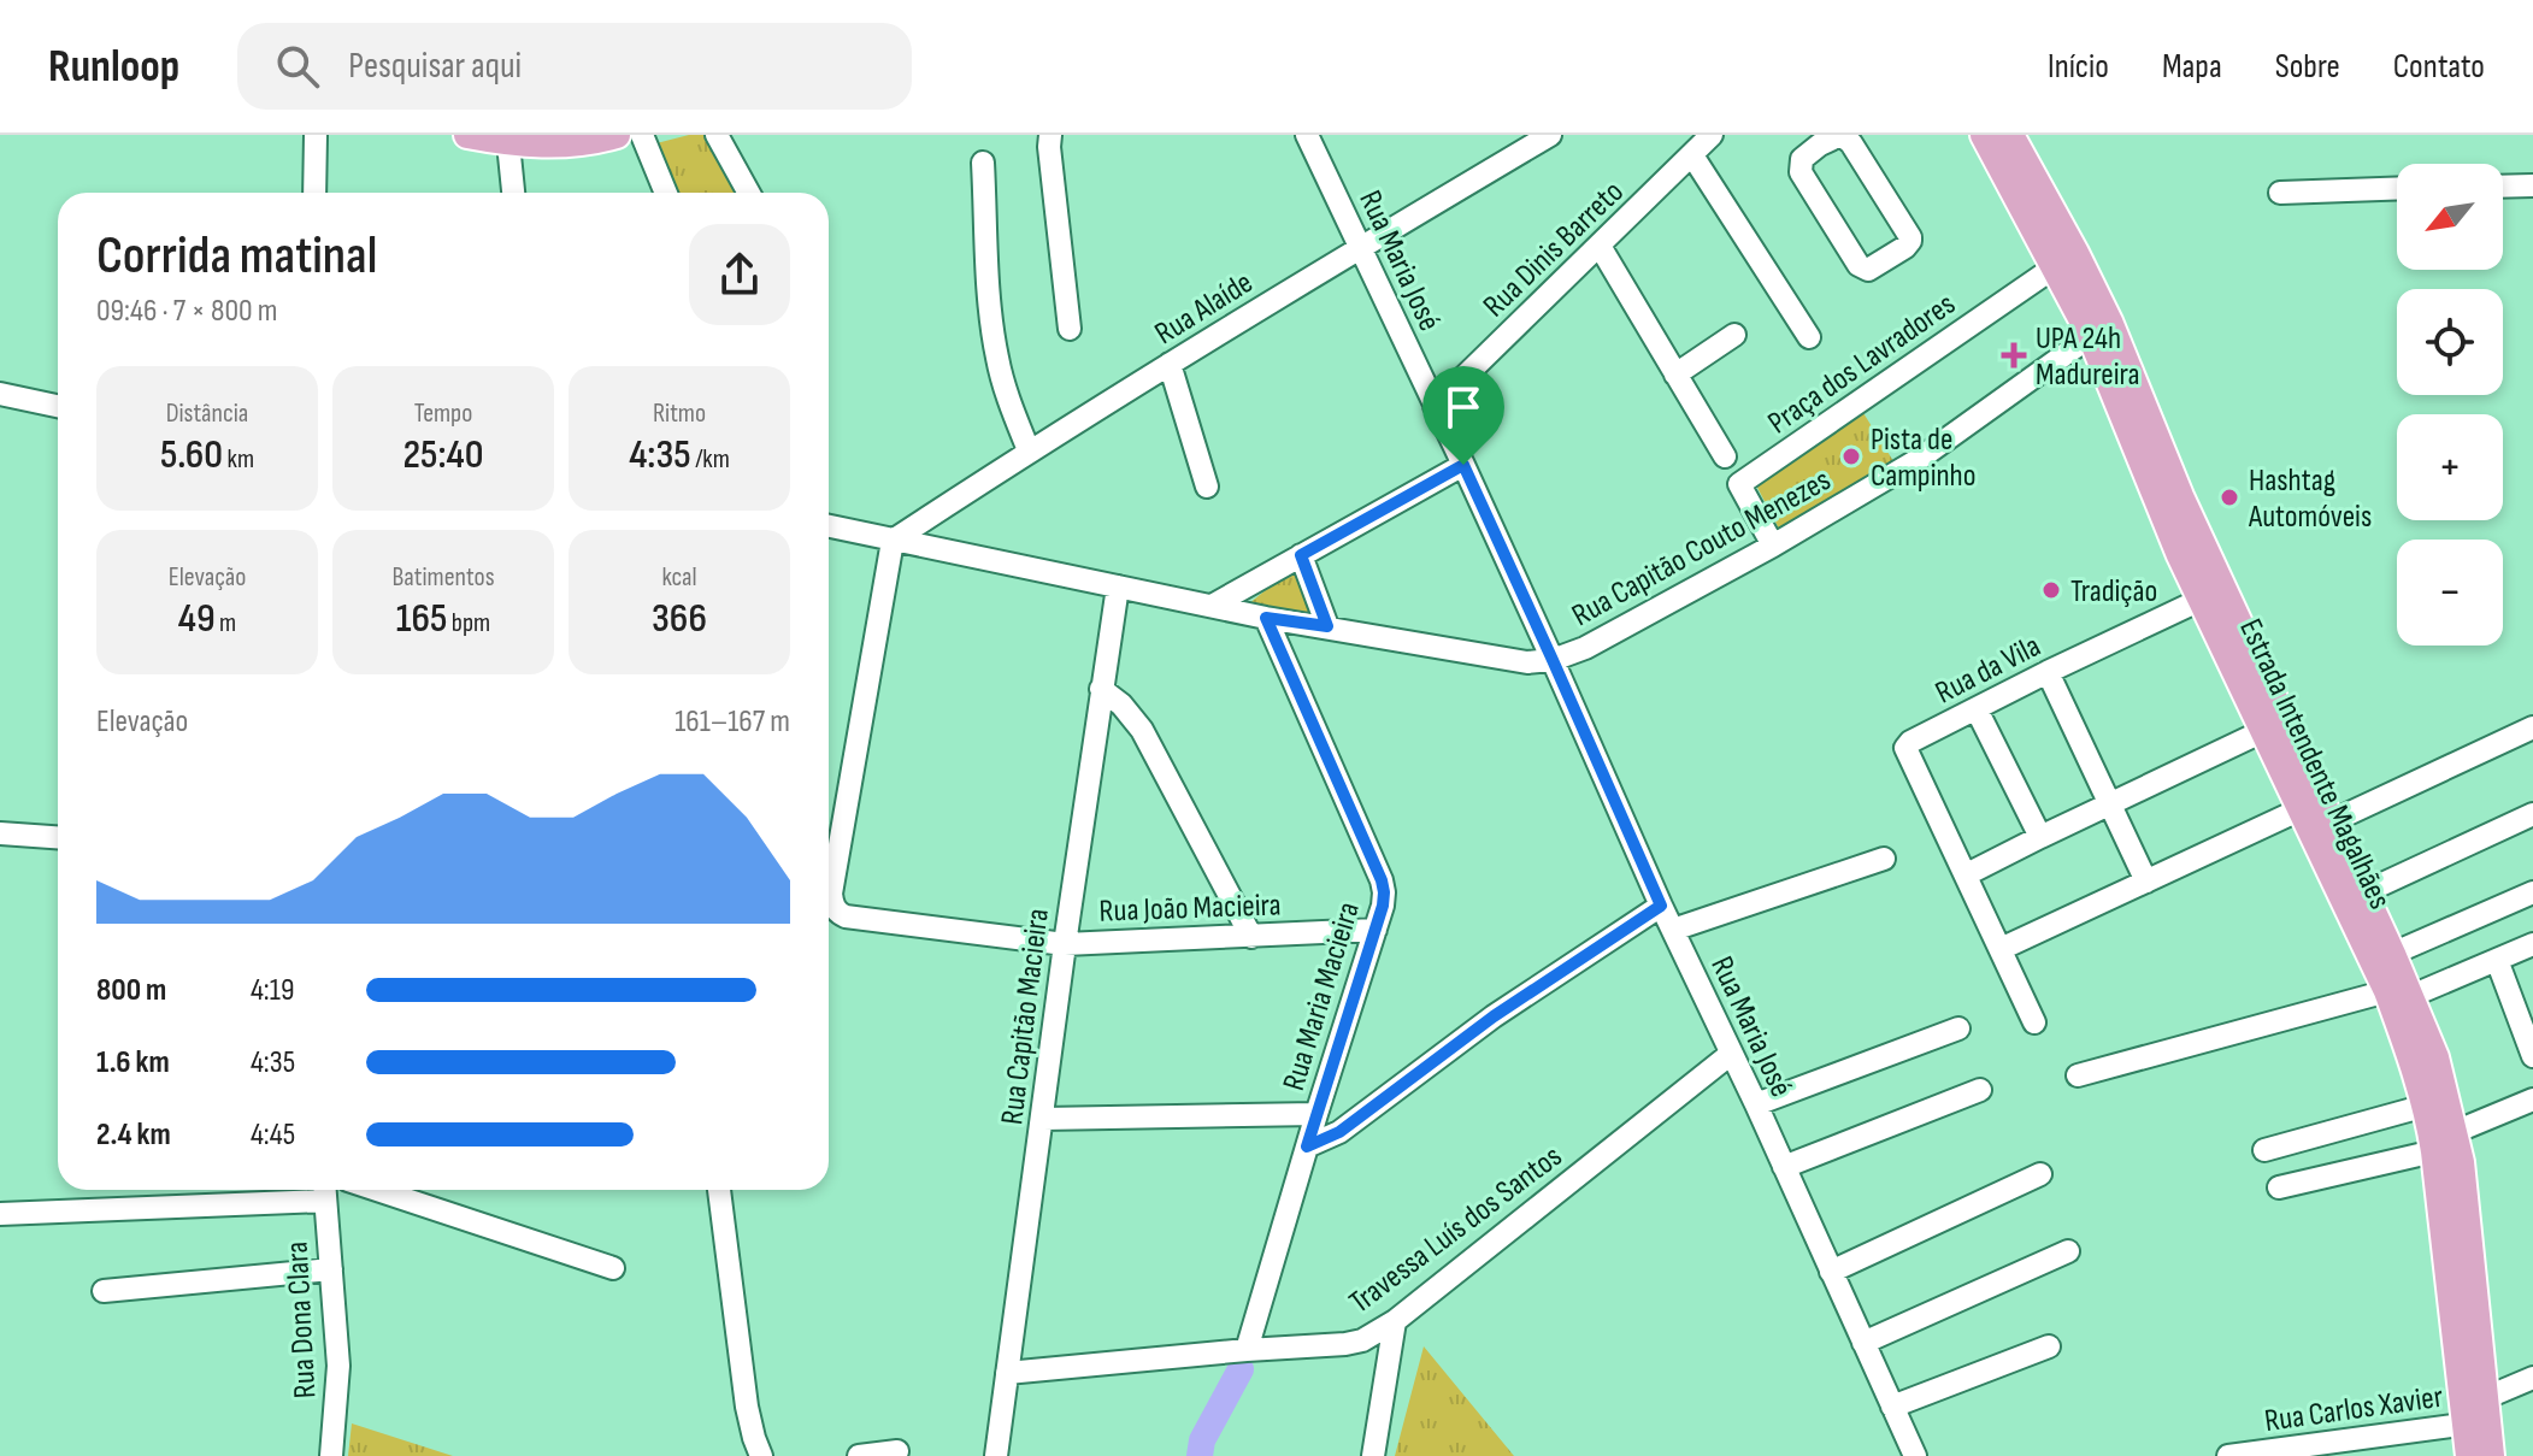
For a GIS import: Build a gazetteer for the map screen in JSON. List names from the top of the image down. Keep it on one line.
{"streets":{"main road":["Estrada Intendente Magalhães"],"street":["Rua Dinis Barreto","Rua Maria José","Rua Alaíde","Praça dos Lavradores","Rua Capitão Couto Menezes","Rua da Vila","Rua João Macieira","Rua Maria Macieira","Rua Capitão Macieira","Travessa Luís dos Santos","Rua Dona Clara","Rua Carlos Xavier"]},"crossings":[["Rua Dinis Barreto","Rua Maria José"],["Rua Maria José","Rua Alaíde"],["Rua Maria José","Rua Capitão Couto Menezes"],["Rua Maria José","Travessa Luís dos Santos"],["Rua Alaíde","Rua Capitão Couto Menezes"],["Rua Alaíde","Rua João Macieira"],["Praça dos Lavradores","Rua Capitão Couto Menezes"],["Praça dos Lavradores","Estrada Intendente Magalhães"],["Rua Capitão Couto Menezes","Estrada Intendente Magalhães"],["Rua Capitão Couto Menezes","Rua João Macieira"],["Rua Capitão Couto Menezes","Rua Maria Macieira"],["Rua Capitão Couto Menezes","Rua Capitão Macieira"],["Rua da Vila","Estrada Intendente Magalhães"],["Estrada Intendente Magalhães","Rua Carlos Xavier"],["Rua João Macieira","Rua Maria Macieira"],["Rua João Macieira","Rua Capitão Macieira"],["Rua Maria Macieira","Travessa Luís dos Santos"],["Rua Capitão Macieira","Travessa Luís dos Santos"]],"places":{"health":["UPA 24h Madureira"],"other":["Pista de Campinho","Hashtag Automóveis","Tradição"]},"north":"bottom left","page":{"header":"Runloop","search":"Pesquisar aqui","nav":["Início","Mapa","Sobre","Contato"],"map_buttons":["+","−"],"heading":["Corrida matinal","09:46 · 7 × 800 m"],"stats":[["Distância","5.60 km"],["Tempo","25:40"],["Ritmo","4:35 /km"],["Elevação","49 m"],["Batimentos","165 bpm"],["kcal","366"]],"chart":["Elevação","161–167 m"],"list":[{"name":"800 m","note":"4:19"},{"name":"1.6 km","note":"4:35"},{"name":"2.4 km","note":"4:45"}]}}
